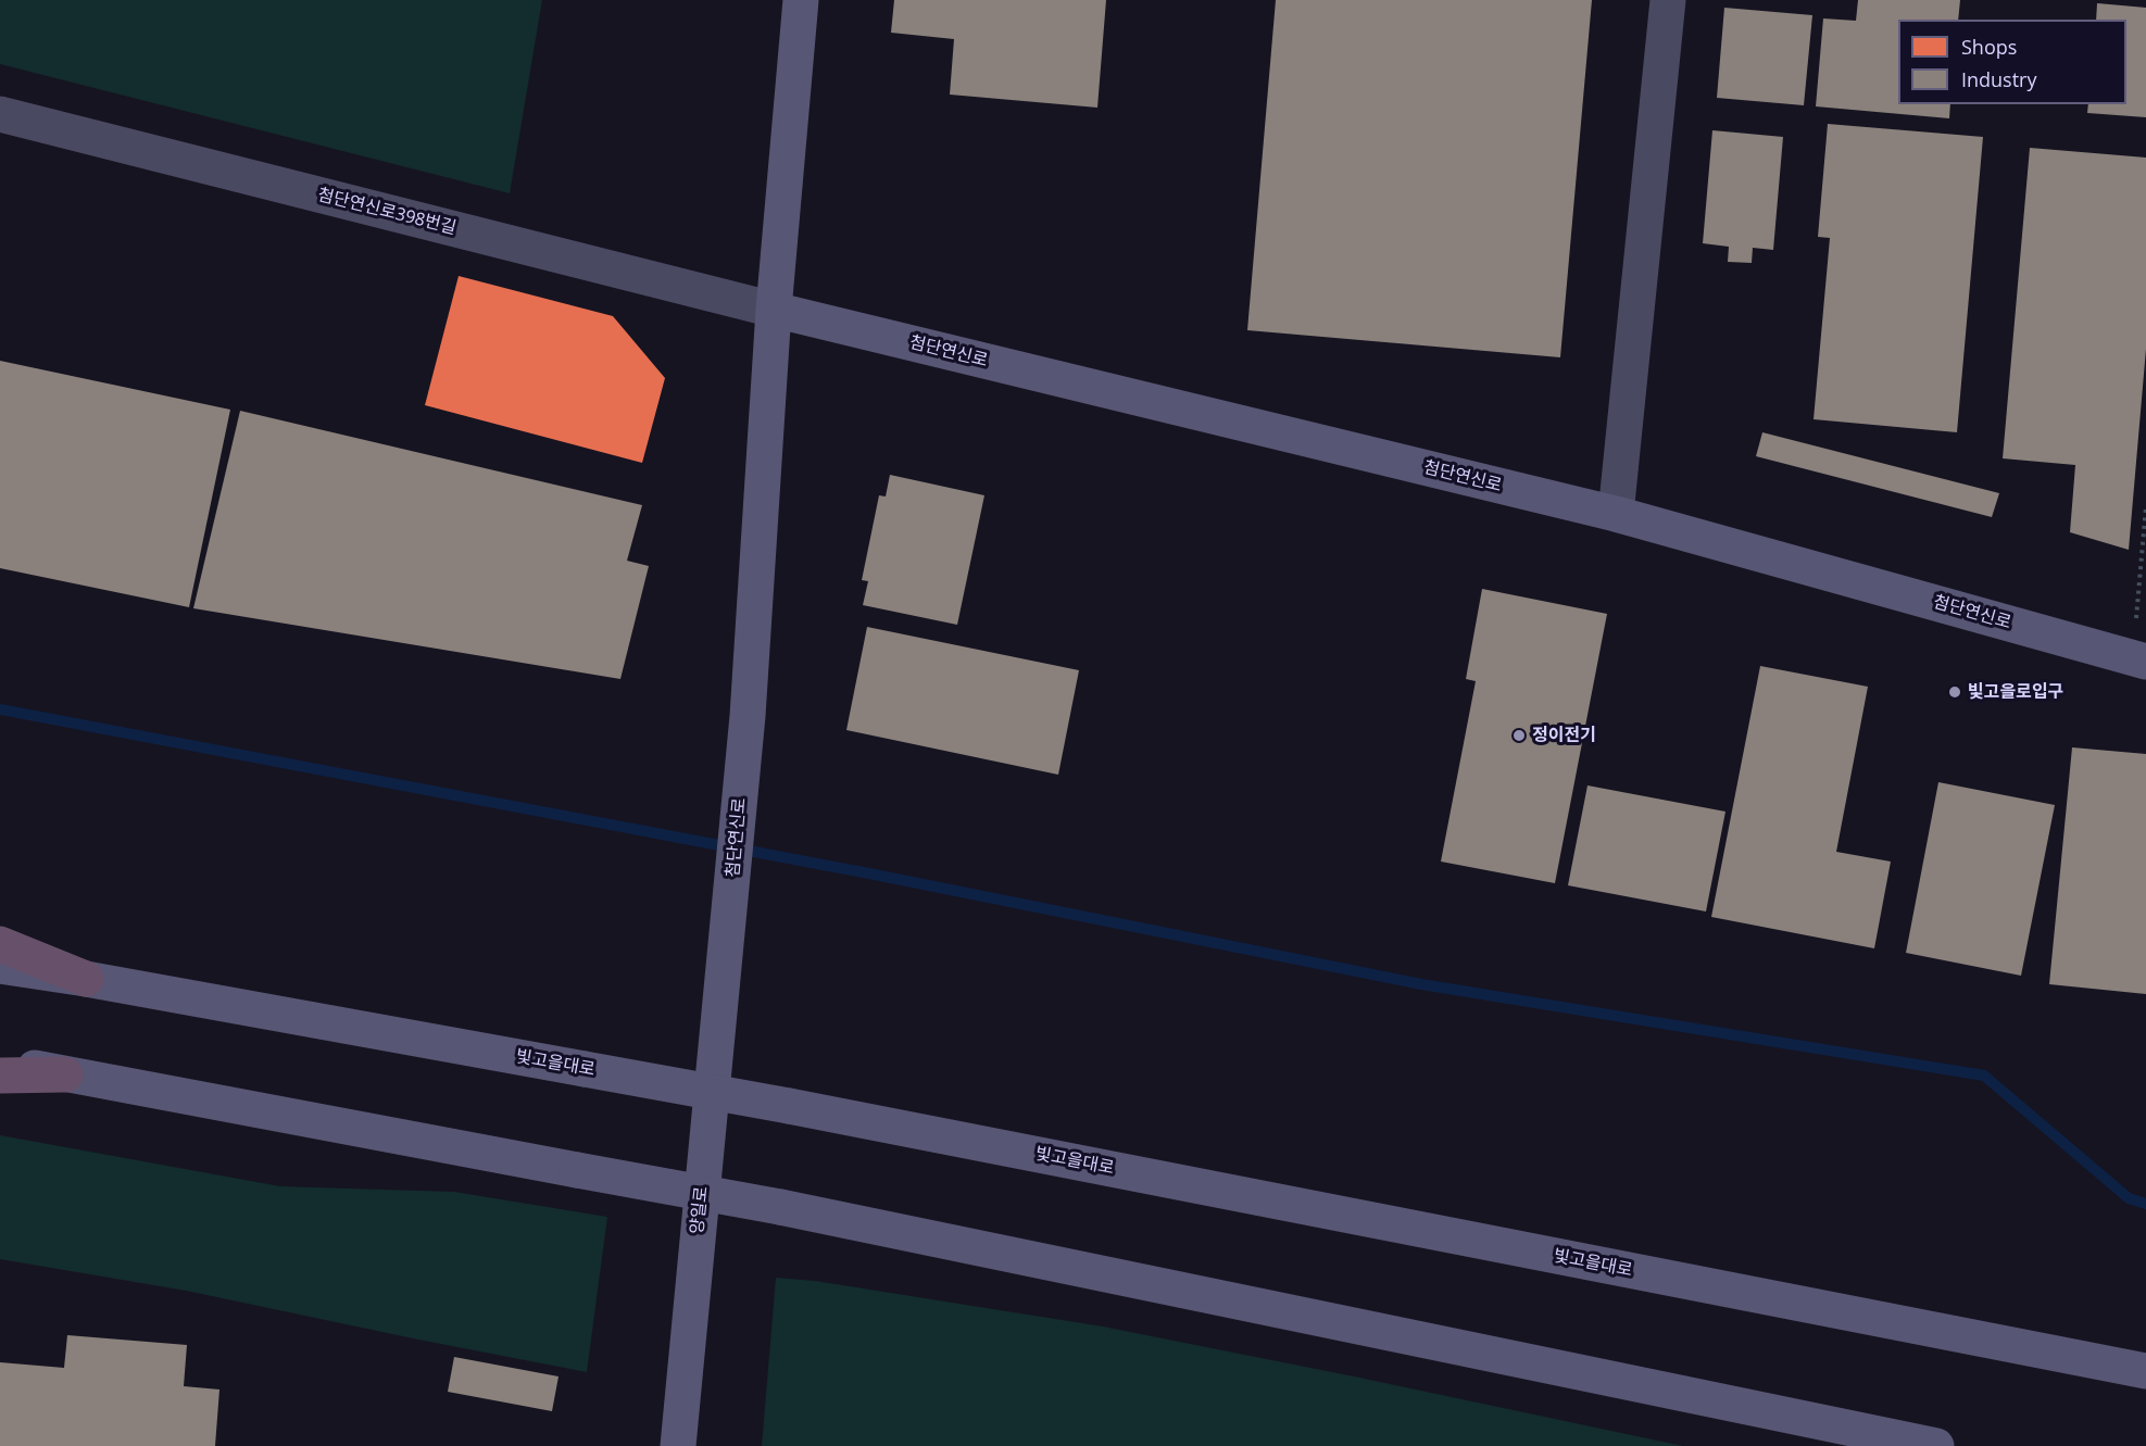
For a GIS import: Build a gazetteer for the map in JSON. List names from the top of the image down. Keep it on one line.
{"streets":{"main road":["첨단연신로","빛고을대로","양일로"],"street":["첨단연신로398번길"]},"crossings":[["첨단연신로398번길","첨단연신로"],["첨단연신로","양일로"]],"places":["빛고을로입구","정이전기"],"legend":["Shops","Industry"]}
